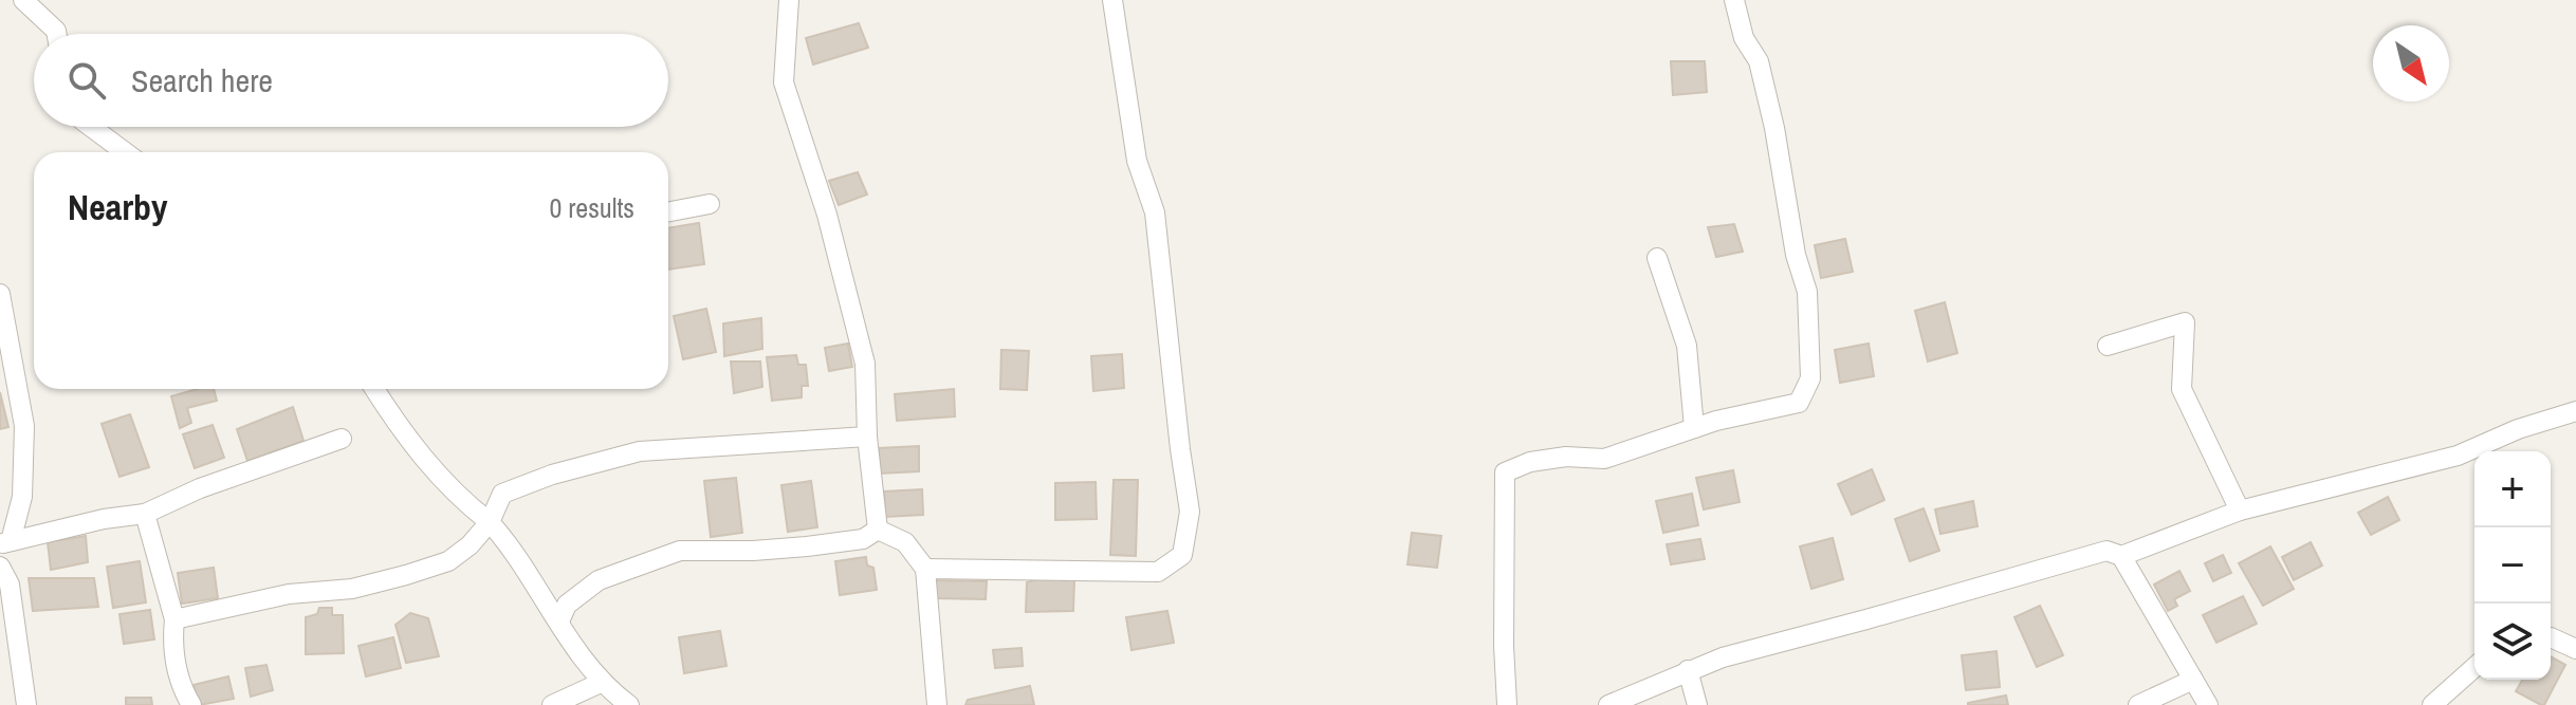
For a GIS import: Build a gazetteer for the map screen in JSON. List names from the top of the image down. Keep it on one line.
{"north":"bottom right","page":{"search":"Search here","heading":["Nearby","0 results"],"map_buttons":["+","−"]}}
